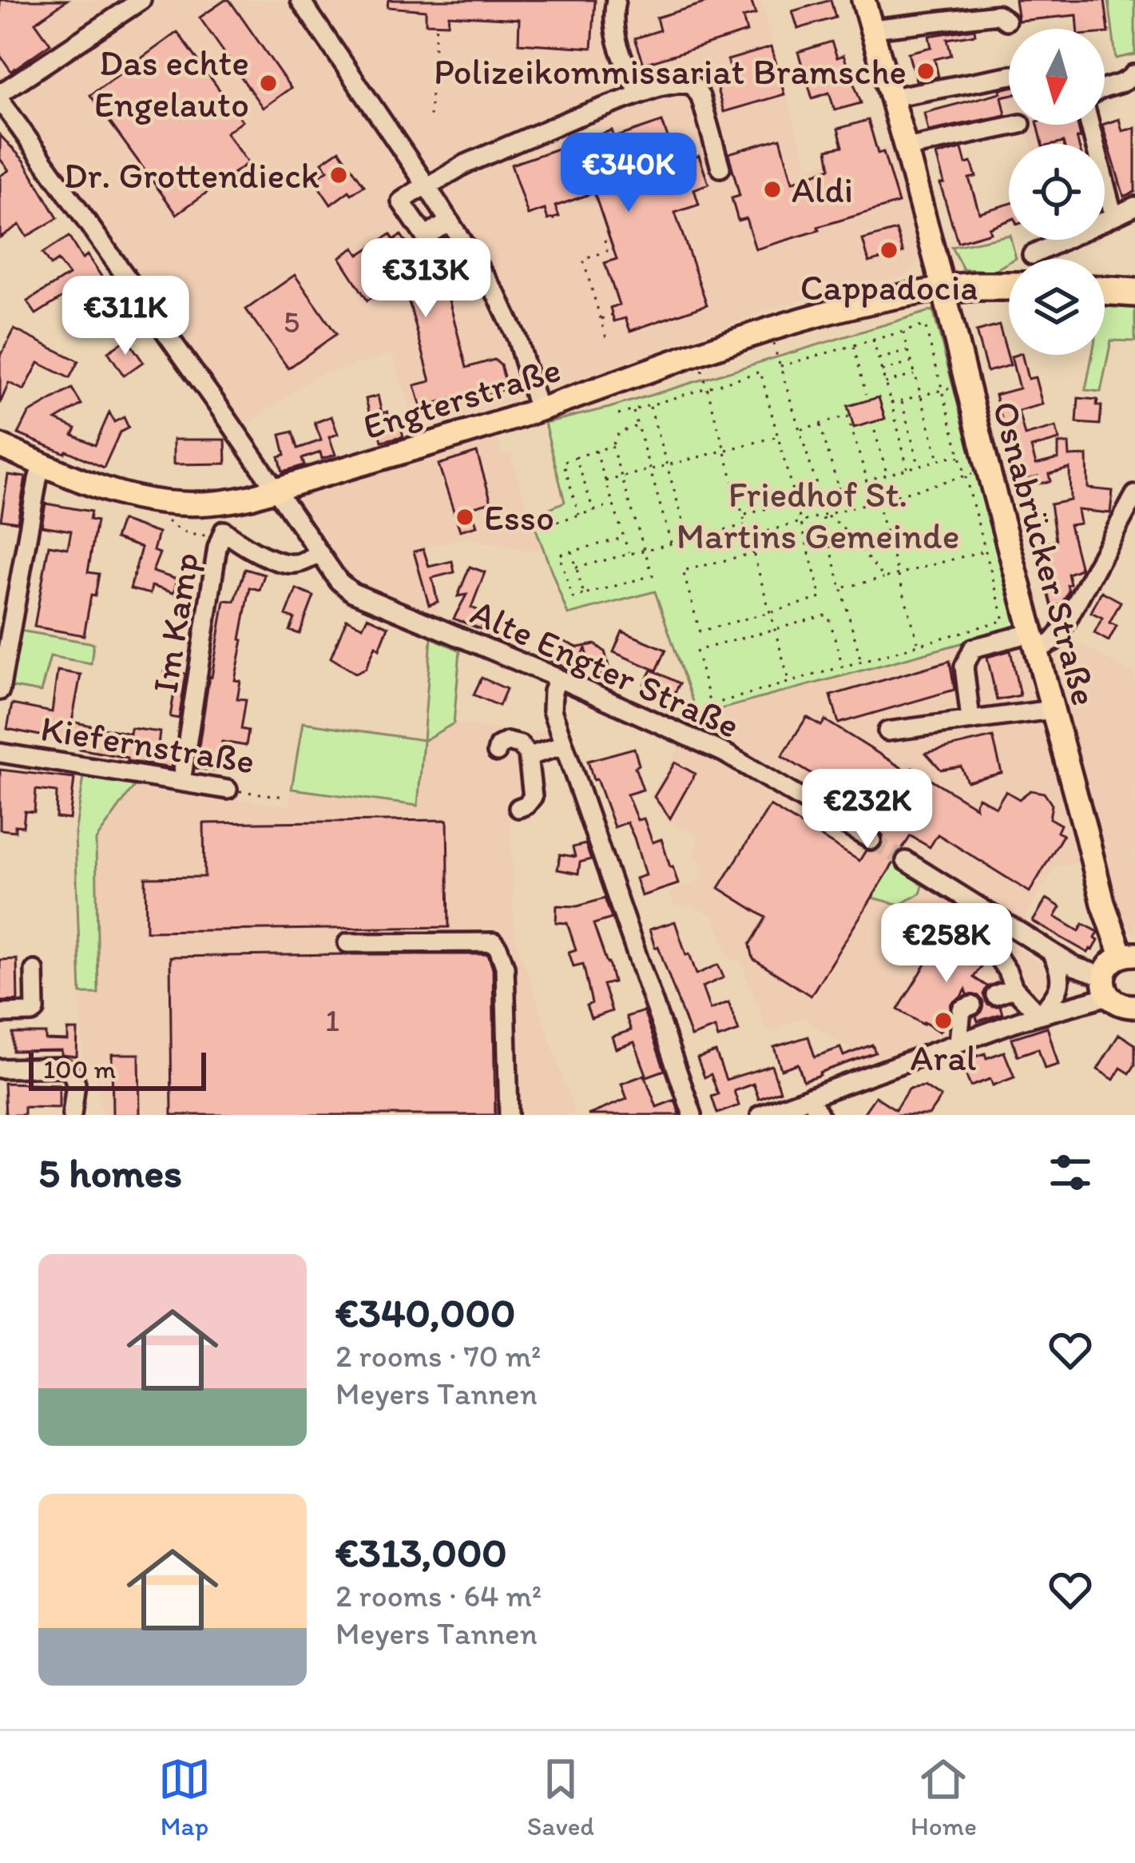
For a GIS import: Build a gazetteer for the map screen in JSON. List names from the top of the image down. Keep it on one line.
{"streets":{"main road":["Engterstraße","Osnabrücker Straße"],"street":["Im Kamp","Alte Engter Straße","Kiefernstraße"]},"crossings":[["Engterstraße","Osnabrücker Straße"],["Engterstraße","Alte Engter Straße"],["Im Kamp","Kiefernstraße"]],"parks":["Friedhof St. Martins Gemeinde"],"places":["Polizeikommissariat Bramsche","Das echte Engelauto","Dr. Grottendieck","Aldi","Cappadocia","Esso","Aral"],"house_numbers":["5","1"],"scale_bar":"100 m","north":"bottom","page":{"price":["€340K","€313K","€311K","€232K","€258K"],"scale":"100 m","heading":"5 homes","list":[{"name":"€340,000","note":"2 rooms · 70 m² · Meyers Tannen"},{"name":"€313,000","note":"2 rooms · 64 m² · Meyers Tannen"}],"tabs":["Map","Saved","Home"]}}
